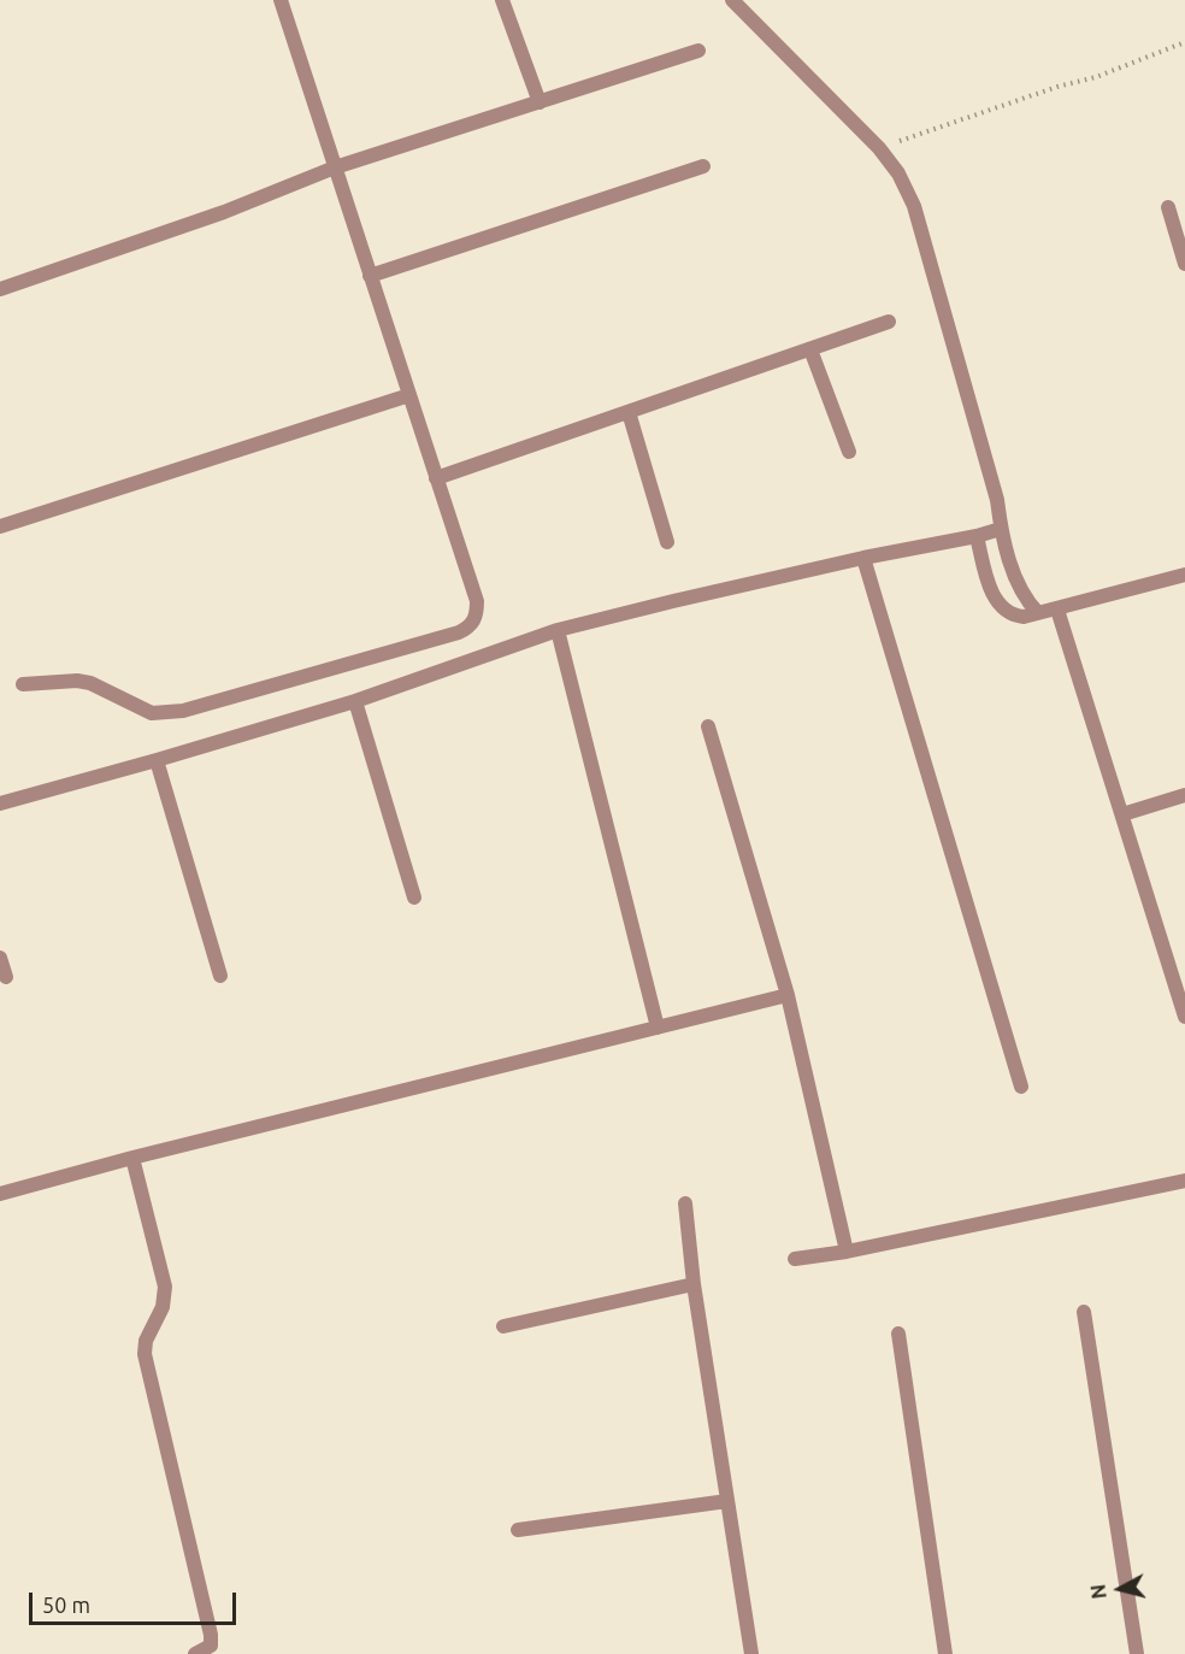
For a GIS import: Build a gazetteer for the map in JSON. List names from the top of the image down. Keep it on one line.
{"scale_bar":"50 m","north":"left"}
